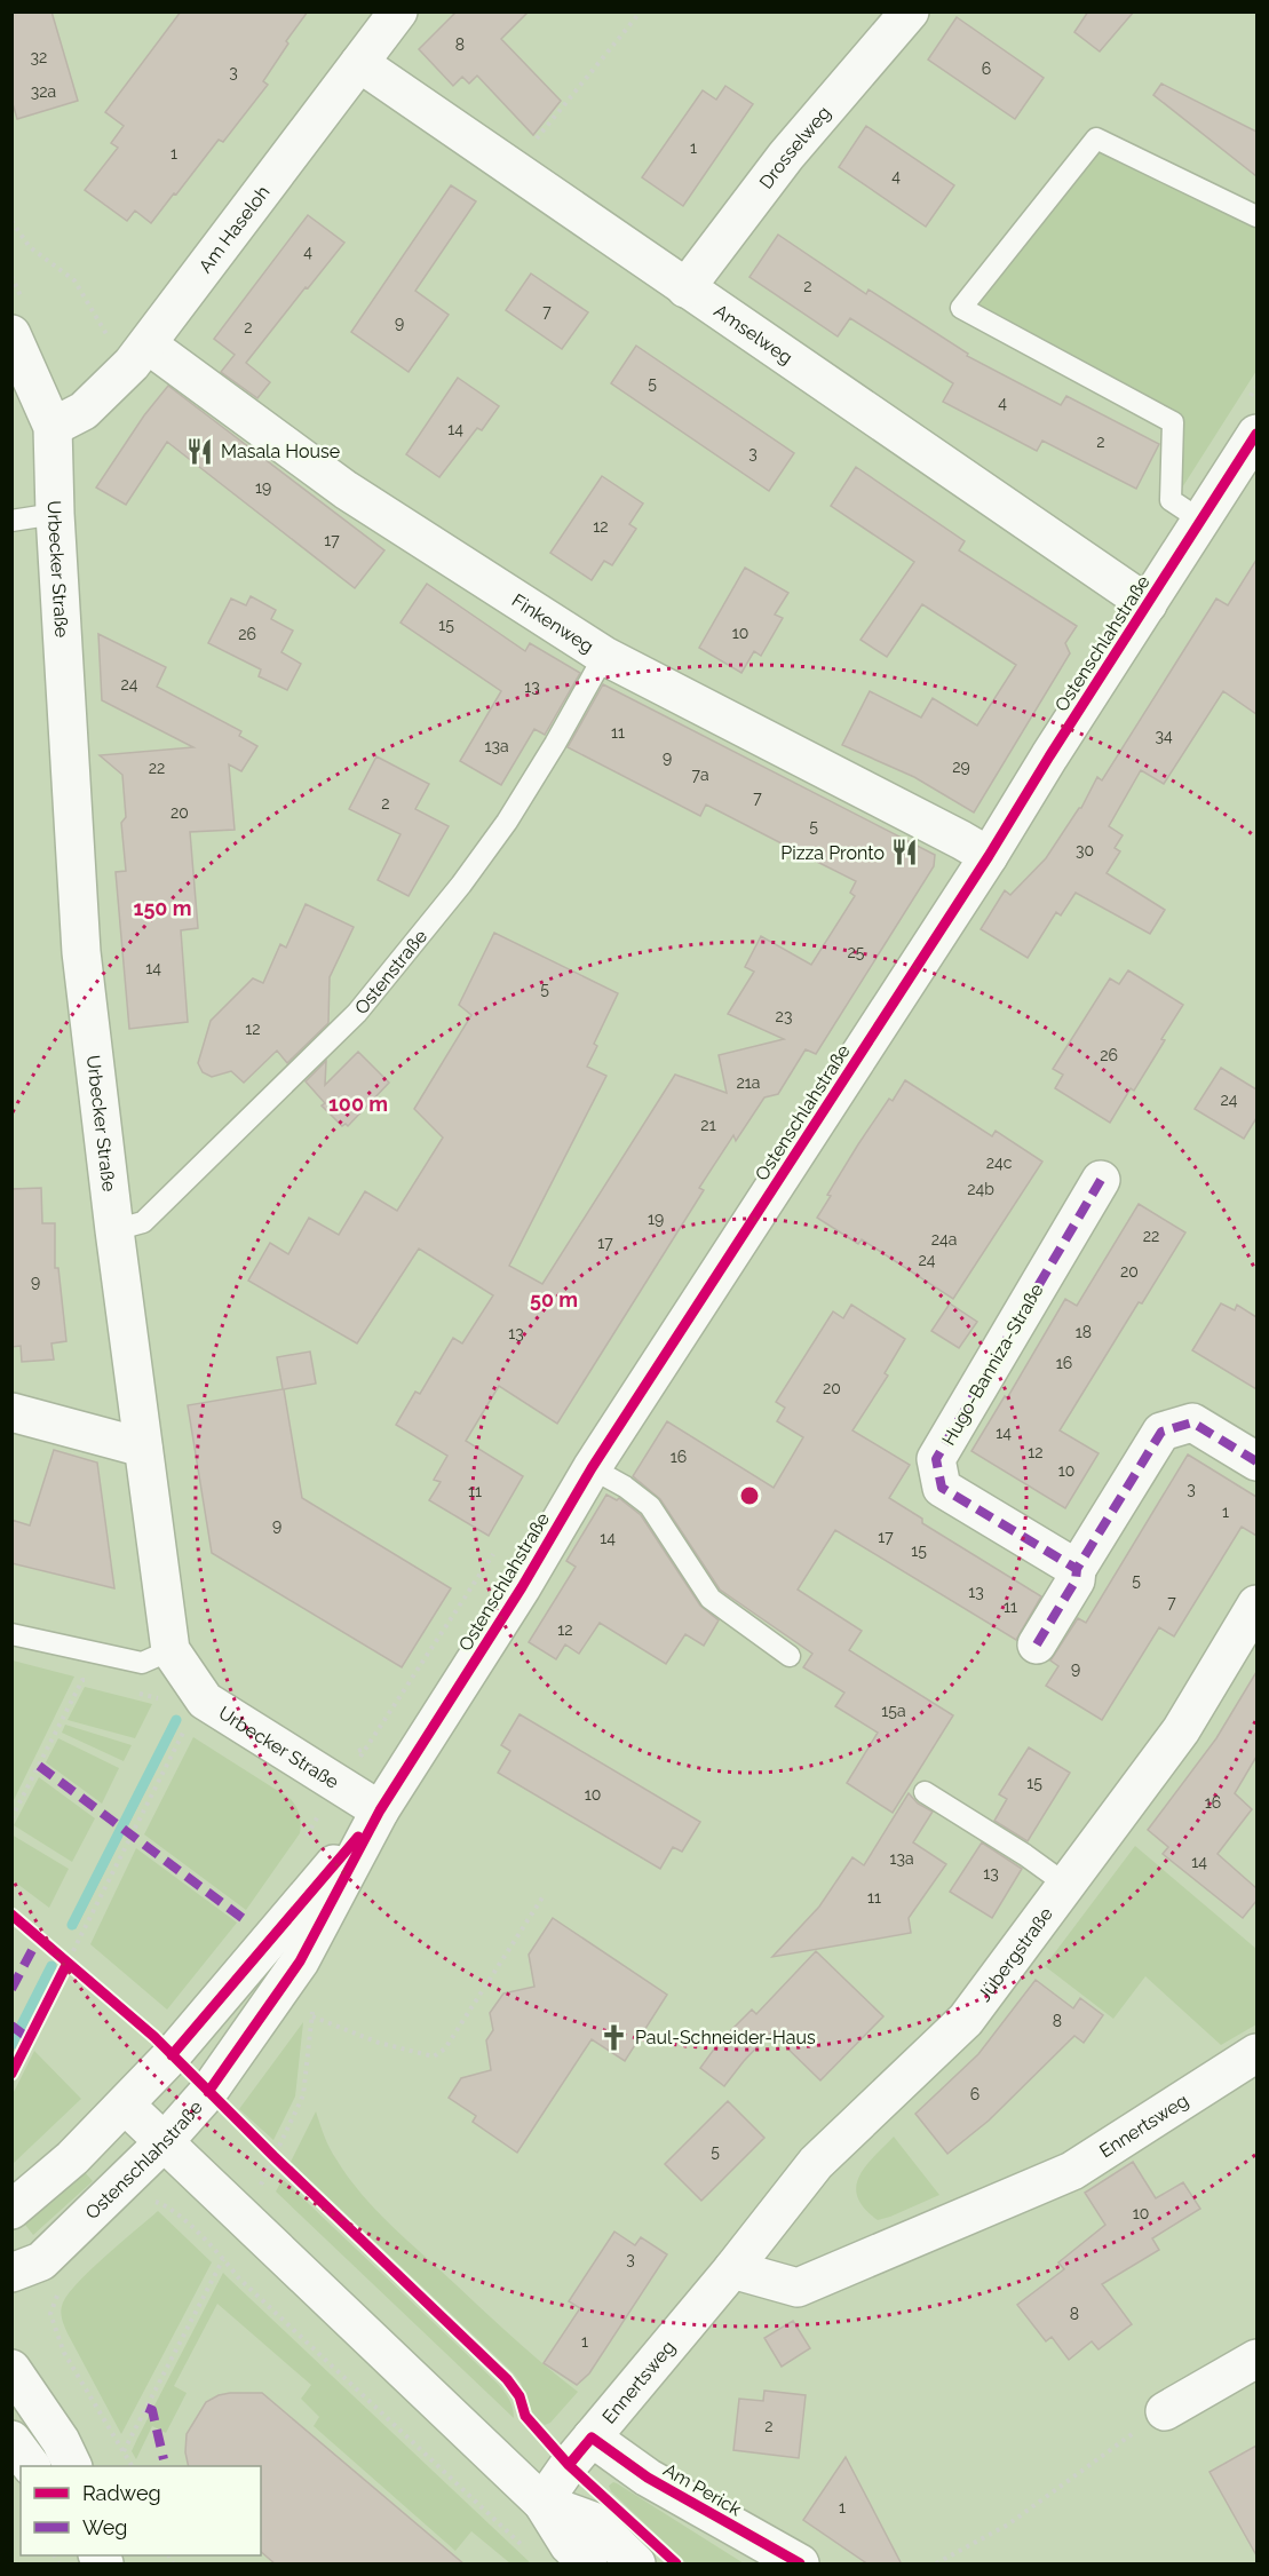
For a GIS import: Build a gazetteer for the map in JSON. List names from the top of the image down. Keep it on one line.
{"streets":{"street":["Drosselweg","Am Haseloh","Amselweg","Urbecker Straße","Finkenweg","Ostenschlahstraße","Hugo-Banniza-Straße","Jübergstraße","Ennertsweg","Am Perick"],"lane":["Ostenstraße"]},"crossings":[["Drosselweg","Amselweg"],["Am Haseloh","Amselweg"],["Am Haseloh","Urbecker Straße"],["Am Haseloh","Finkenweg"],["Amselweg","Ostenschlahstraße"],["Urbecker Straße","Ostenschlahstraße"],["Urbecker Straße","Ostenstraße"],["Finkenweg","Ostenschlahstraße"],["Finkenweg","Ostenstraße"],["Jübergstraße","Ennertsweg"],["Ennertsweg","Am Perick"]],"places":{"restaurant":["Masala House","Pizza Pronto"],"church":["Paul-Schneider-Haus"]},"house_numbers":["8","32","6","3","32a","1","1","4","4","2","7","9","2","5","4","14","2","3","19","12","17","15","10","26","24","13","11","34","13a","9","29","22","7a","7","2","20","5","30","25","14","5","23","12","26","21a","24","21","24c","24b","19","22","24a","17","24","20","9","18","13","16","20","14","12","16","10","3","11","1","9","17","14","15","5","13","7","11","12","9","15a","15","10","16","13a","14","13","11","8","6","5","10","3","8","1","2","1"],"legend":["Radweg","Weg"],"rings":["150 m","100 m","50 m"]}
